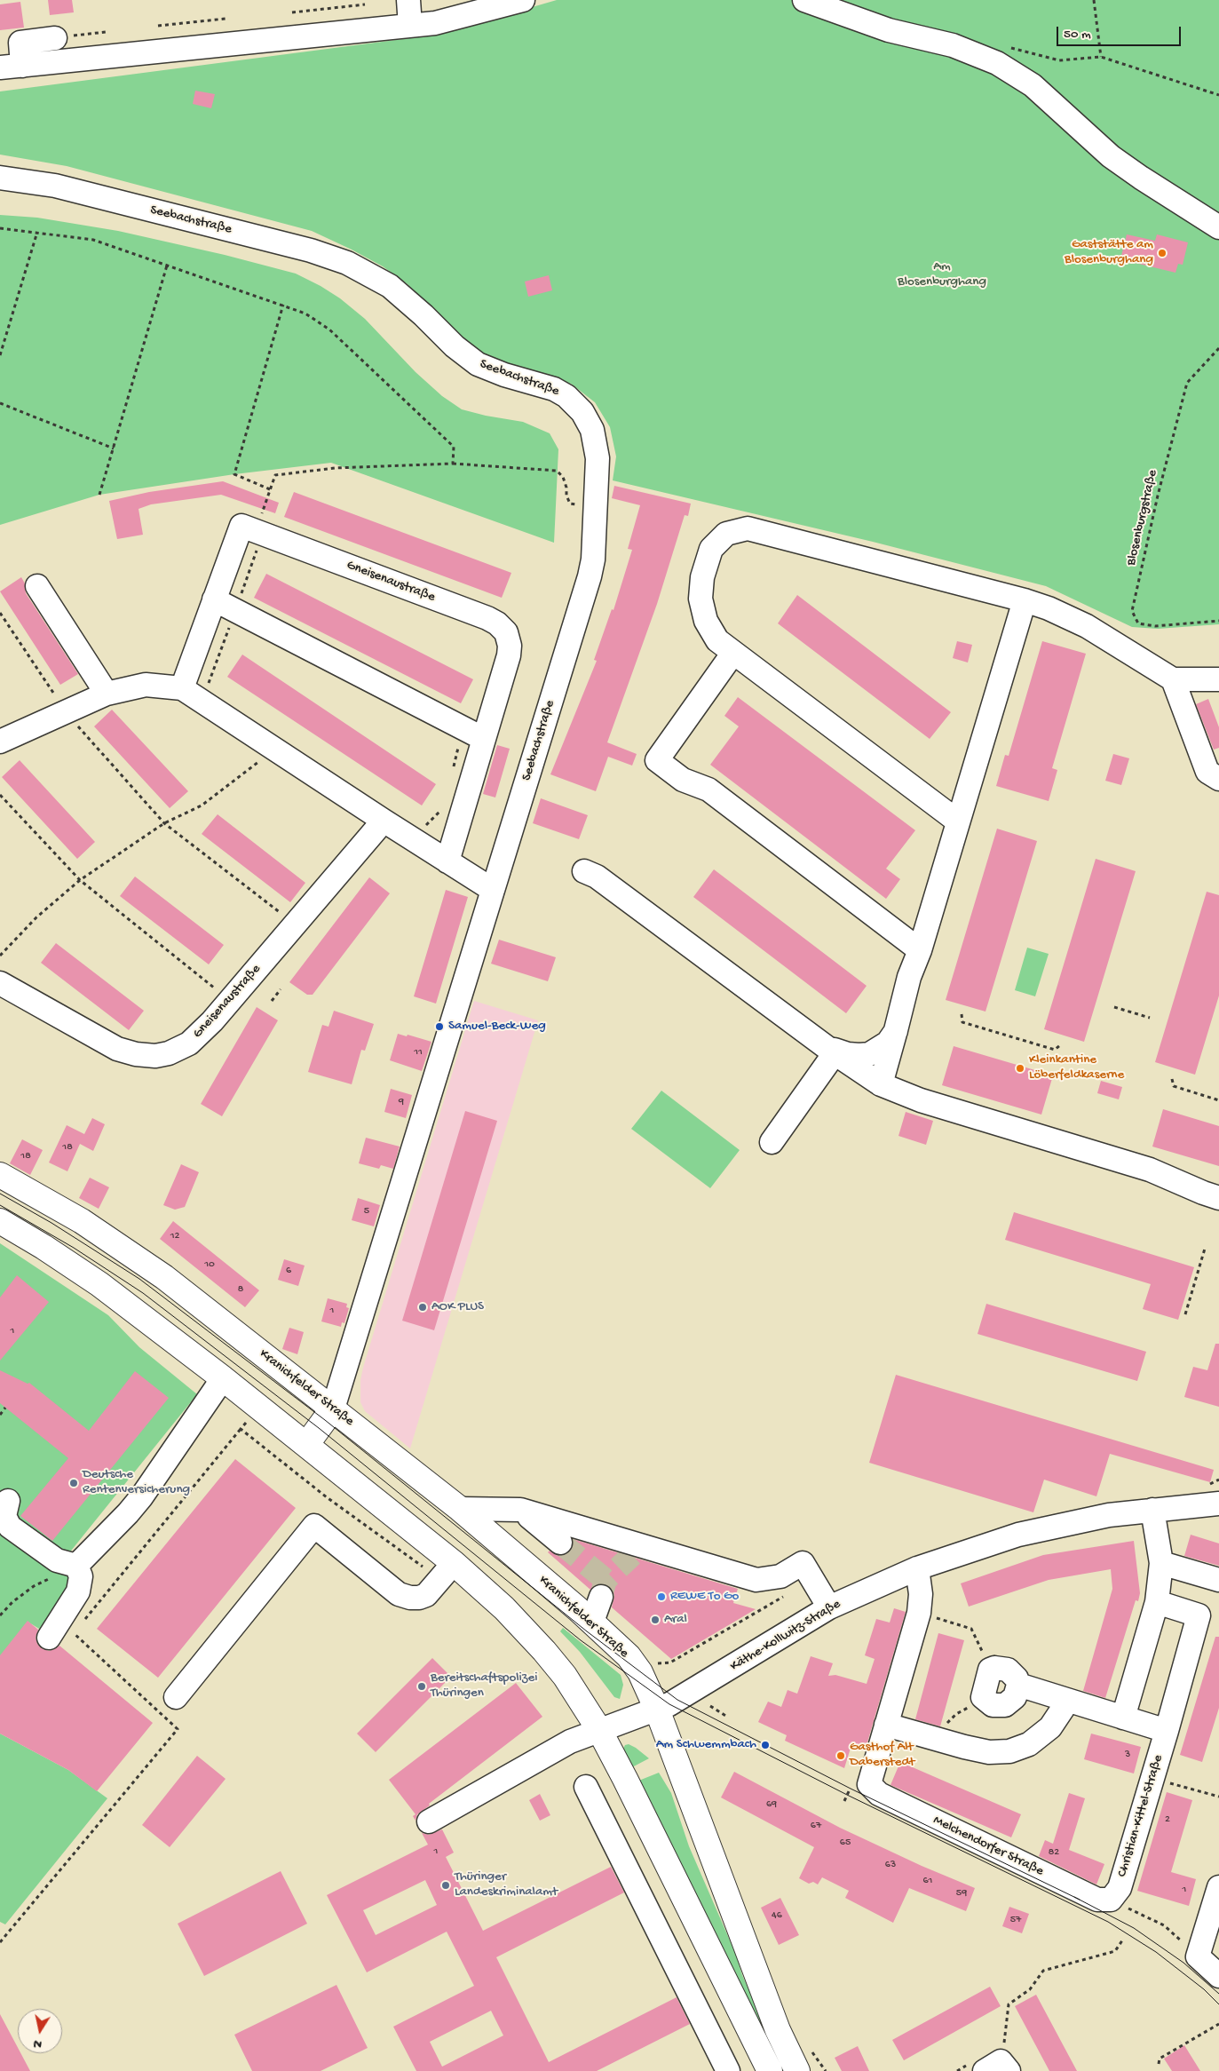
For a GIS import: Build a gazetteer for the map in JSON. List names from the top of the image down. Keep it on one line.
{"streets":{"main road":["Kranichfelder Straße"],"street":["Seebachstraße","Gneisenaustraße","Käthe-Kollwitz-Straße","Christian-Kittel-Straße","Melchendorfer Straße"],"path":["Blosenburgstraße"]},"crossings":[["Kranichfelder Straße","Käthe-Kollwitz-Straße"],["Christian-Kittel-Straße","Melchendorfer Straße"]],"parks":["Am Blosenburghang"],"places":["Gaststätte am Blosenburghang","Samuel-Beck-Weg","Kleinkantine Löberfeldkaserne","AOK PLUS","Deutsche Rentenversicherung","REWE To Go","Aral","Bereitschaftspolizei Thüringen","Am Schwemmbach","Gasthof Alt Daberstedt","Thüringer Landeskriminalamt"],"house_numbers":["11","9","18","18","5","12","10","6","8","1","1","3","69","2","67","65","1","82","63","61","1","59","46","57"],"scale_bar":"50 m","north":"bottom"}
